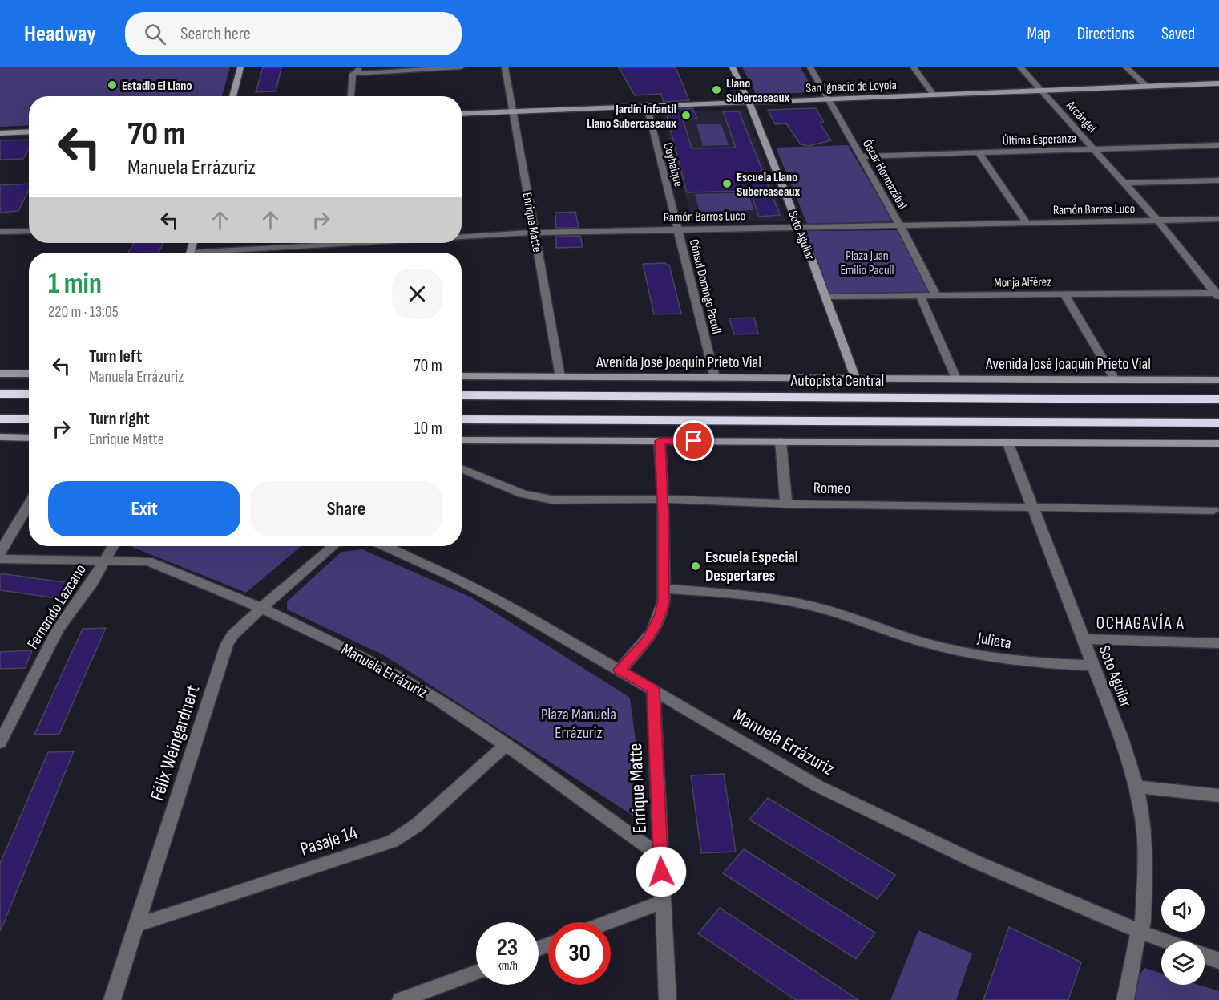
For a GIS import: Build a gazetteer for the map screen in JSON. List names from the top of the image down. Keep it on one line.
{"streets":{"highway":["Autopista Central"],"street":["San Ignacio de Loyola","Arcángel","Última Esperanza","Coyhaique","Óscar Hormazábal","Ramón Barros Luco","Enrique Matte","Soto Aguilar","Monja Alférez","Cónsul Domingo Pacull","Avenida José Joaquín Prieto Vial","Romeo","Fernando Lazcano","Julieta","Manuela Errázuriz","Félix Weingardnert","Pasaje 14"]},"crossings":[["San Ignacio de Loyola","Arcángel"],["San Ignacio de Loyola","Coyhaique"],["San Ignacio de Loyola","Óscar Hormazábal"],["San Ignacio de Loyola","Enrique Matte"],["San Ignacio de Loyola","Soto Aguilar"],["Arcángel","Última Esperanza"],["Arcángel","Ramón Barros Luco"],["Arcángel","Monja Alférez"],["Última Esperanza","Óscar Hormazábal"],["Coyhaique","Ramón Barros Luco"],["Coyhaique","Cónsul Domingo Pacull"],["Óscar Hormazábal","Ramón Barros Luco"],["Óscar Hormazábal","Monja Alférez"],["Ramón Barros Luco","Enrique Matte"],["Ramón Barros Luco","Soto Aguilar"],["Ramón Barros Luco","Cónsul Domingo Pacull"],["Enrique Matte","Avenida José Joaquín Prieto Vial"],["Enrique Matte","Manuela Errázuriz"],["Soto Aguilar","Monja Alférez"],["Soto Aguilar","Avenida José Joaquín Prieto Vial"],["Soto Aguilar","Romeo"],["Soto Aguilar","Julieta"],["Soto Aguilar","Manuela Errázuriz"],["Cónsul Domingo Pacull","Avenida José Joaquín Prieto Vial"],["Fernando Lazcano","Manuela Errázuriz"],["Manuela Errázuriz","Félix Weingardnert"],["Manuela Errázuriz","Pasaje 14"],["Félix Weingardnert","Pasaje 14"]],"districts":["OCHAGAVÍA A"],"parks":["Plaza Juan Emilio Pacull","Plaza Manuela Errázuriz"],"places":["Estadio El Llano","Llano Subercaseaux","Jardín Infantil Llano Subercaseaux","Escuela Llano Subercaseaux","Escuela Especial Despertares"],"page":{"header":"Headway","search":"Search here","nav":["Map","Directions","Saved"],"turn":["70 m","Manuela Errázuriz"],"heading":["1 min","220 m · 13:05"],"list":[{"name":"Turn left","note":"Manuela Errázuriz","value":"70 m"},{"name":"Turn right","note":"Enrique Matte","value":"10 m"}],"buttons":["Exit","Share"],"speed":"23 km/h","limit":"30"}}
